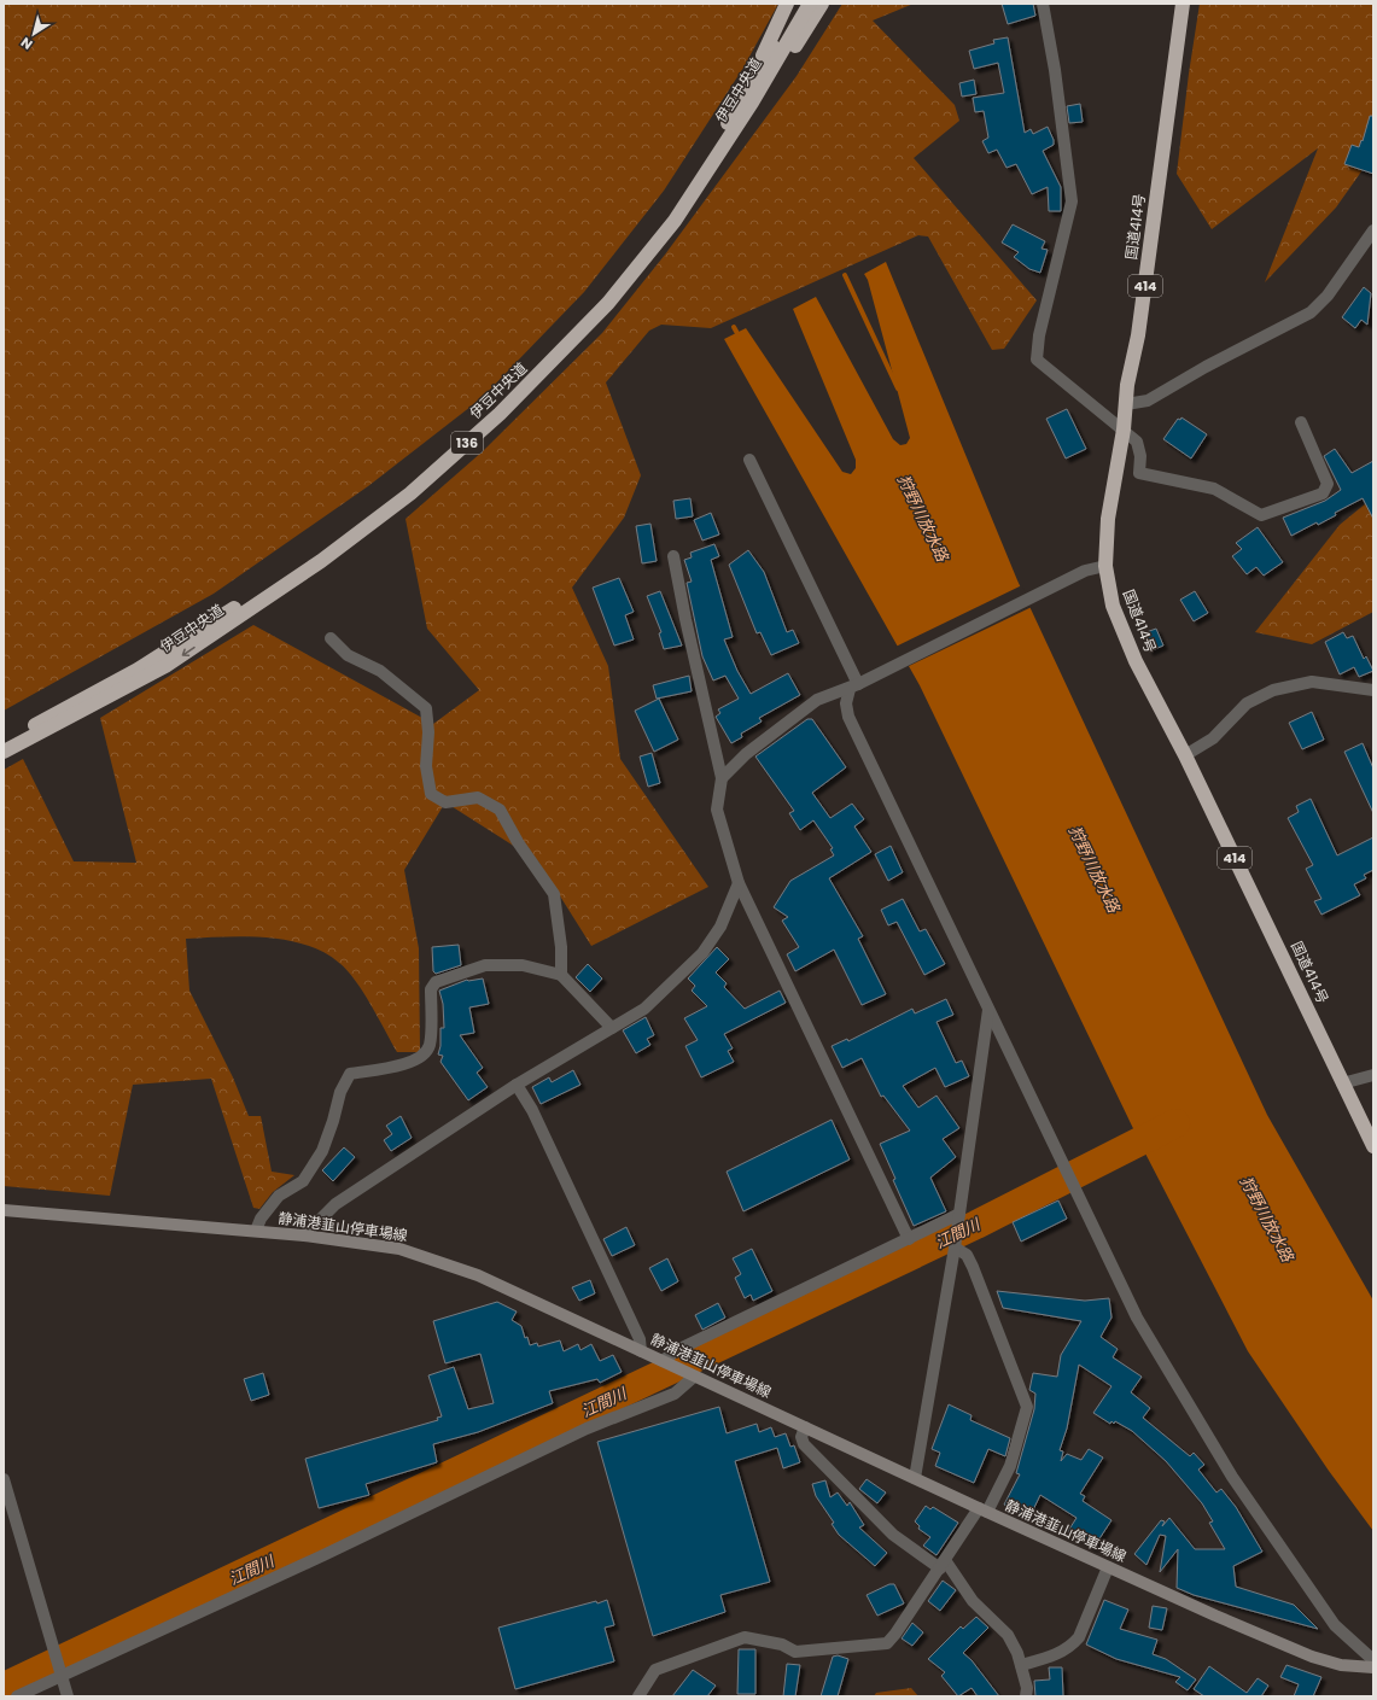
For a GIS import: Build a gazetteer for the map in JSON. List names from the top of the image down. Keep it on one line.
{"streets":{"highway":["伊豆中央道","国道414号","414","136"],"main road":["静浦港韮山停車場線"]},"water":["狩野川放水路","江間川"],"north":"bottom left"}
